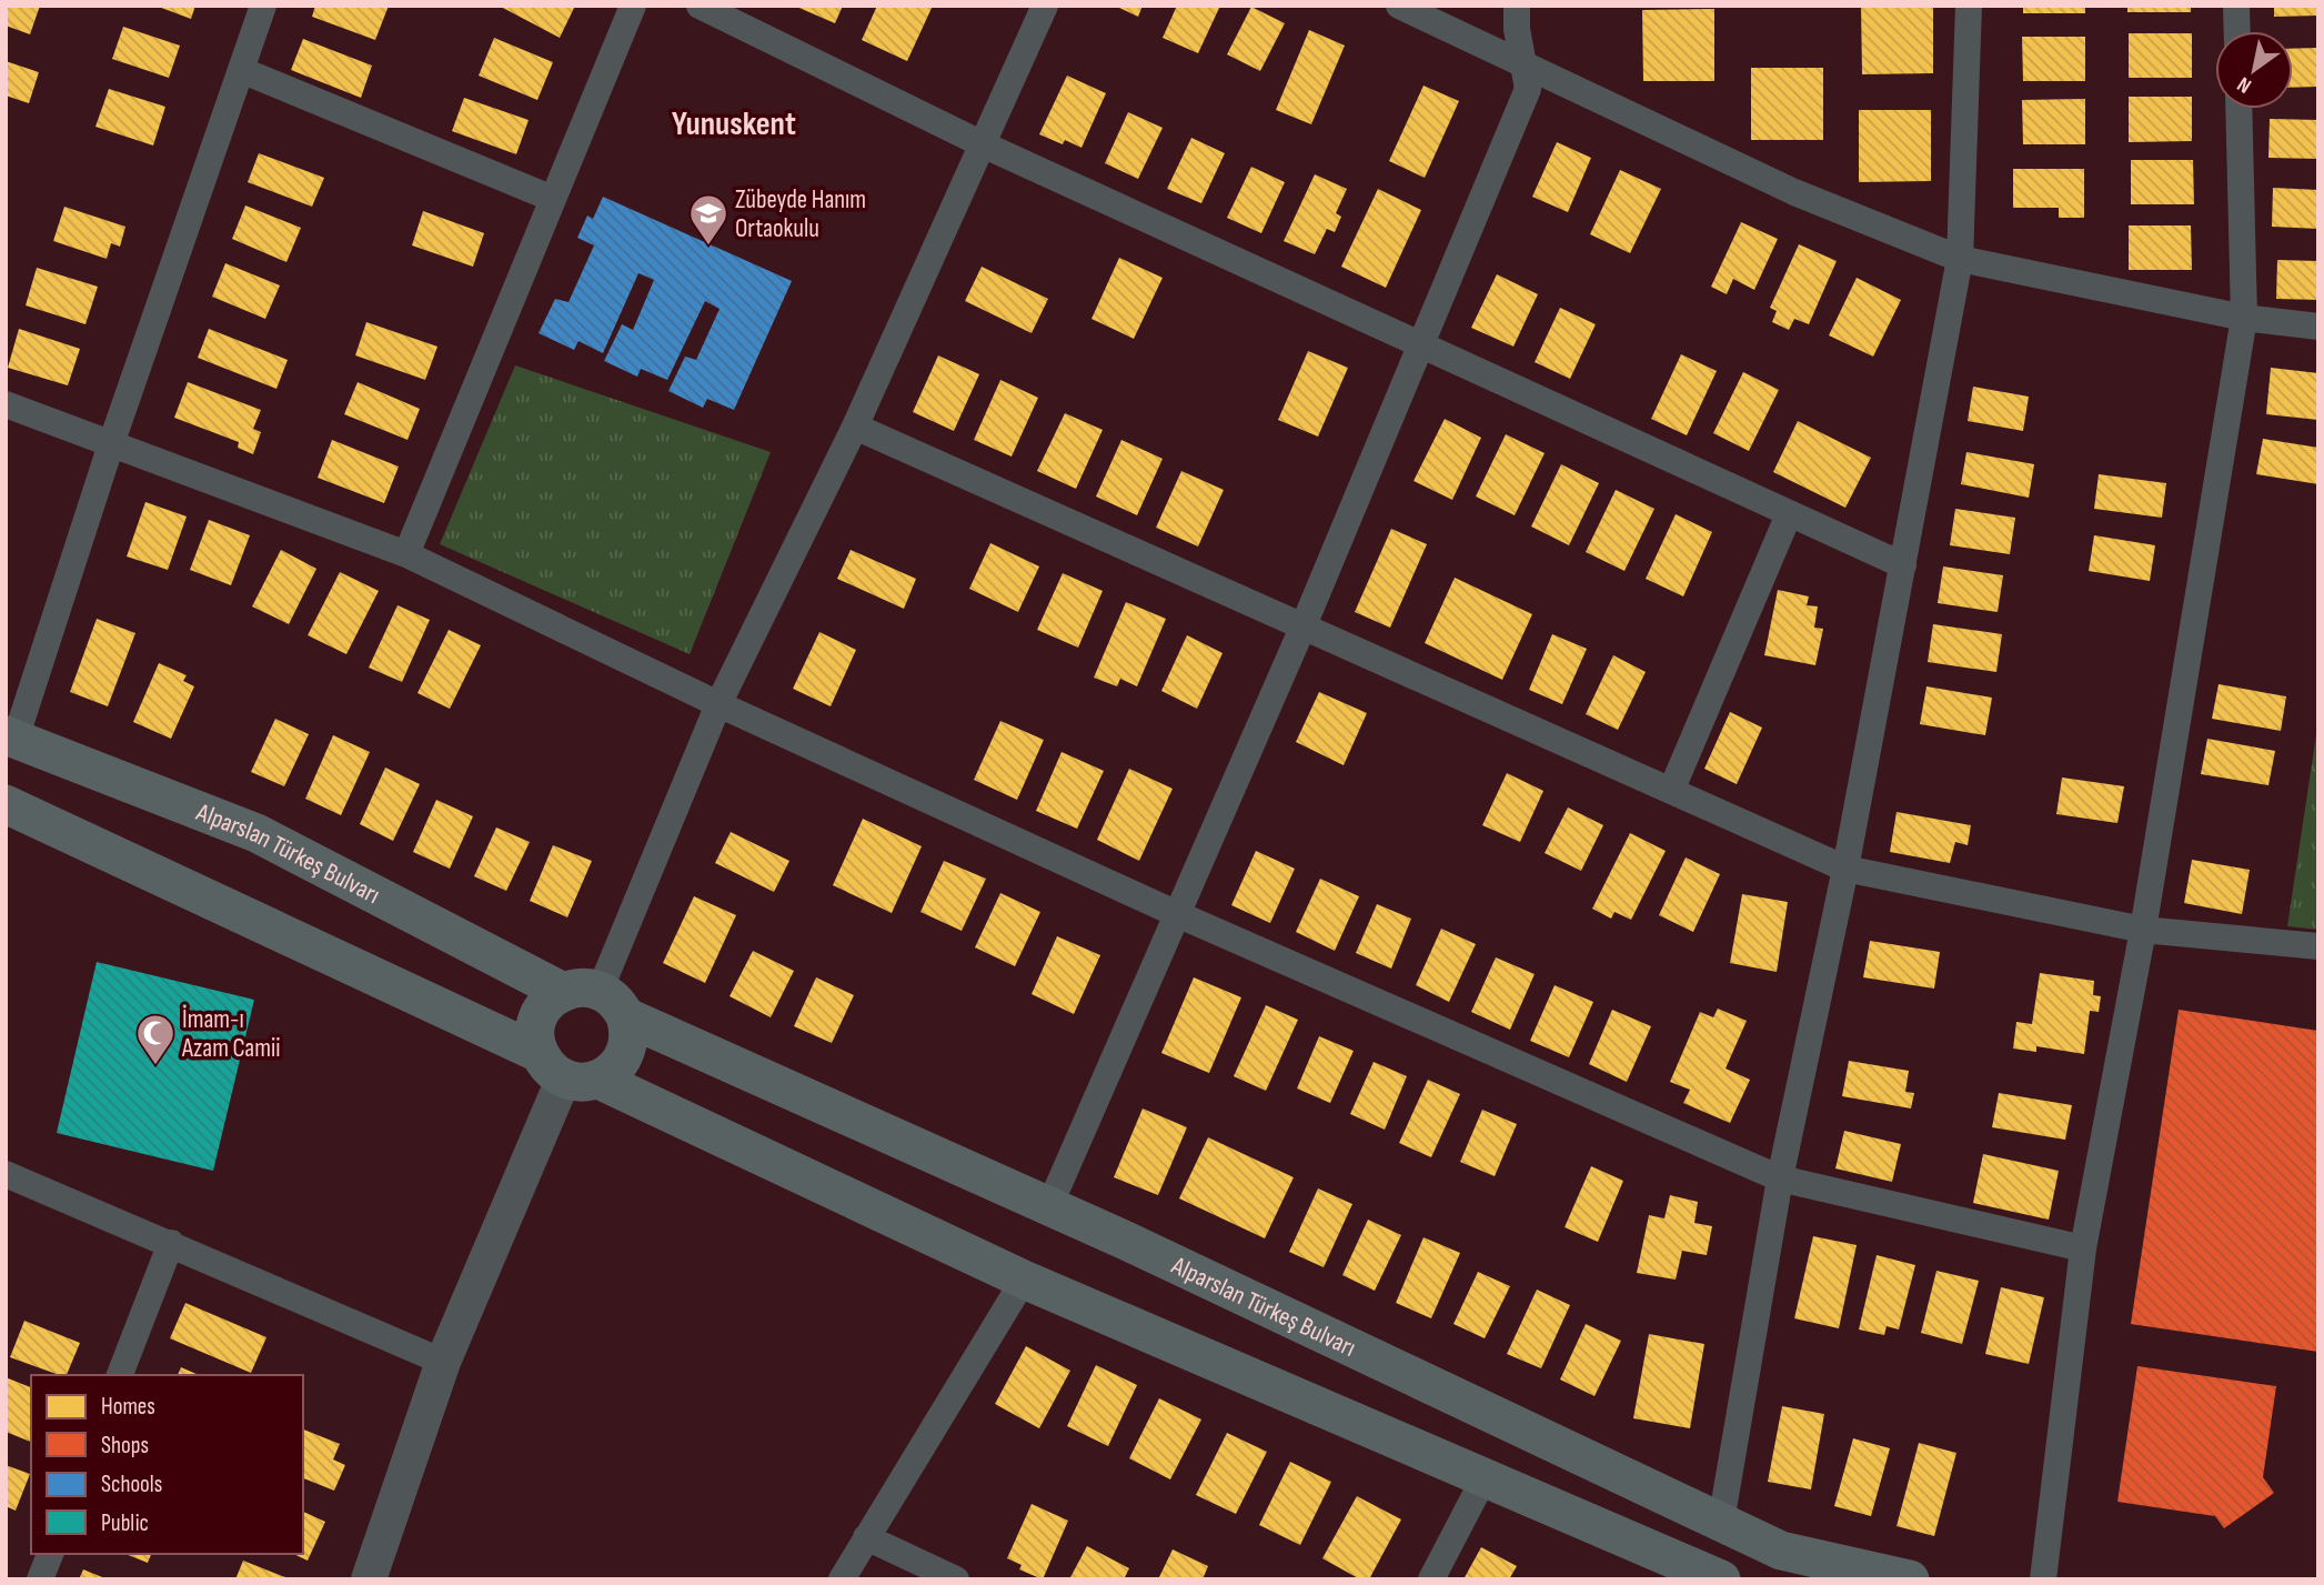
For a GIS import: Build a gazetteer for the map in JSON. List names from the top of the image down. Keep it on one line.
{"streets":{"main road":["Alparslan Türkeş Bulvarı"]},"districts":["Yunuskent"],"places":{"school or university":["Zübeyde Hanım Ortaokulu"],"mosque":["İmam-ı Azam Camii"]},"legend":["Homes","Shops","Schools","Public"],"north":"bottom left"}
